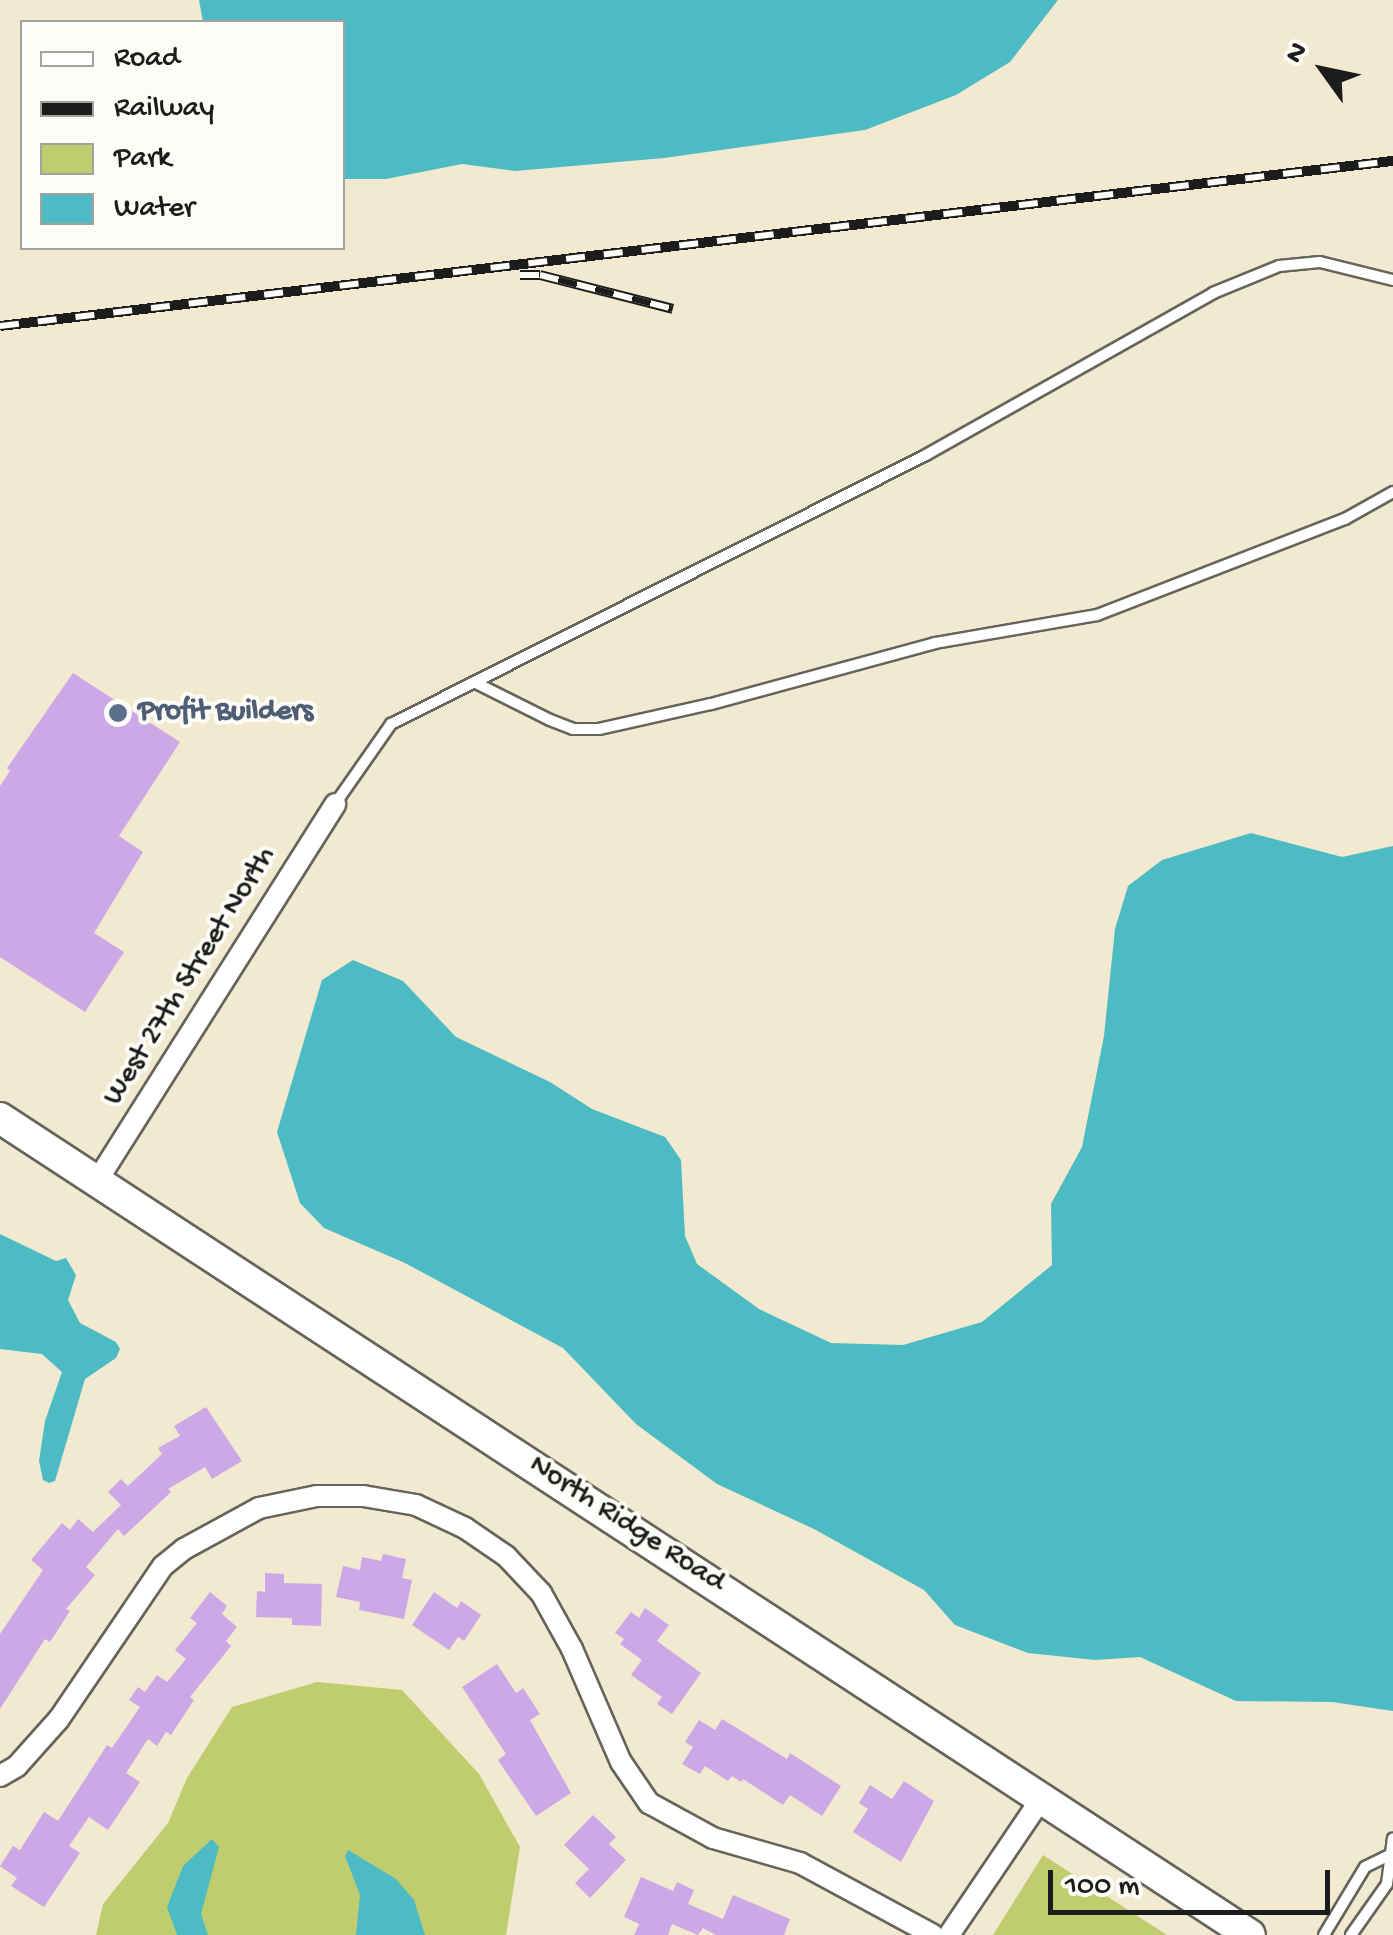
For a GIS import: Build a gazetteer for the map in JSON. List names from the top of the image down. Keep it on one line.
{"streets":{"main road":["North Ridge Road"],"street":["West 27th Street North"]},"crossings":[["West 27th Street North","North Ridge Road"]],"places":["Profit Builders"],"legend":["Road","Railway","Park","Water"],"scale_bar":"100 m","north":"top left"}
